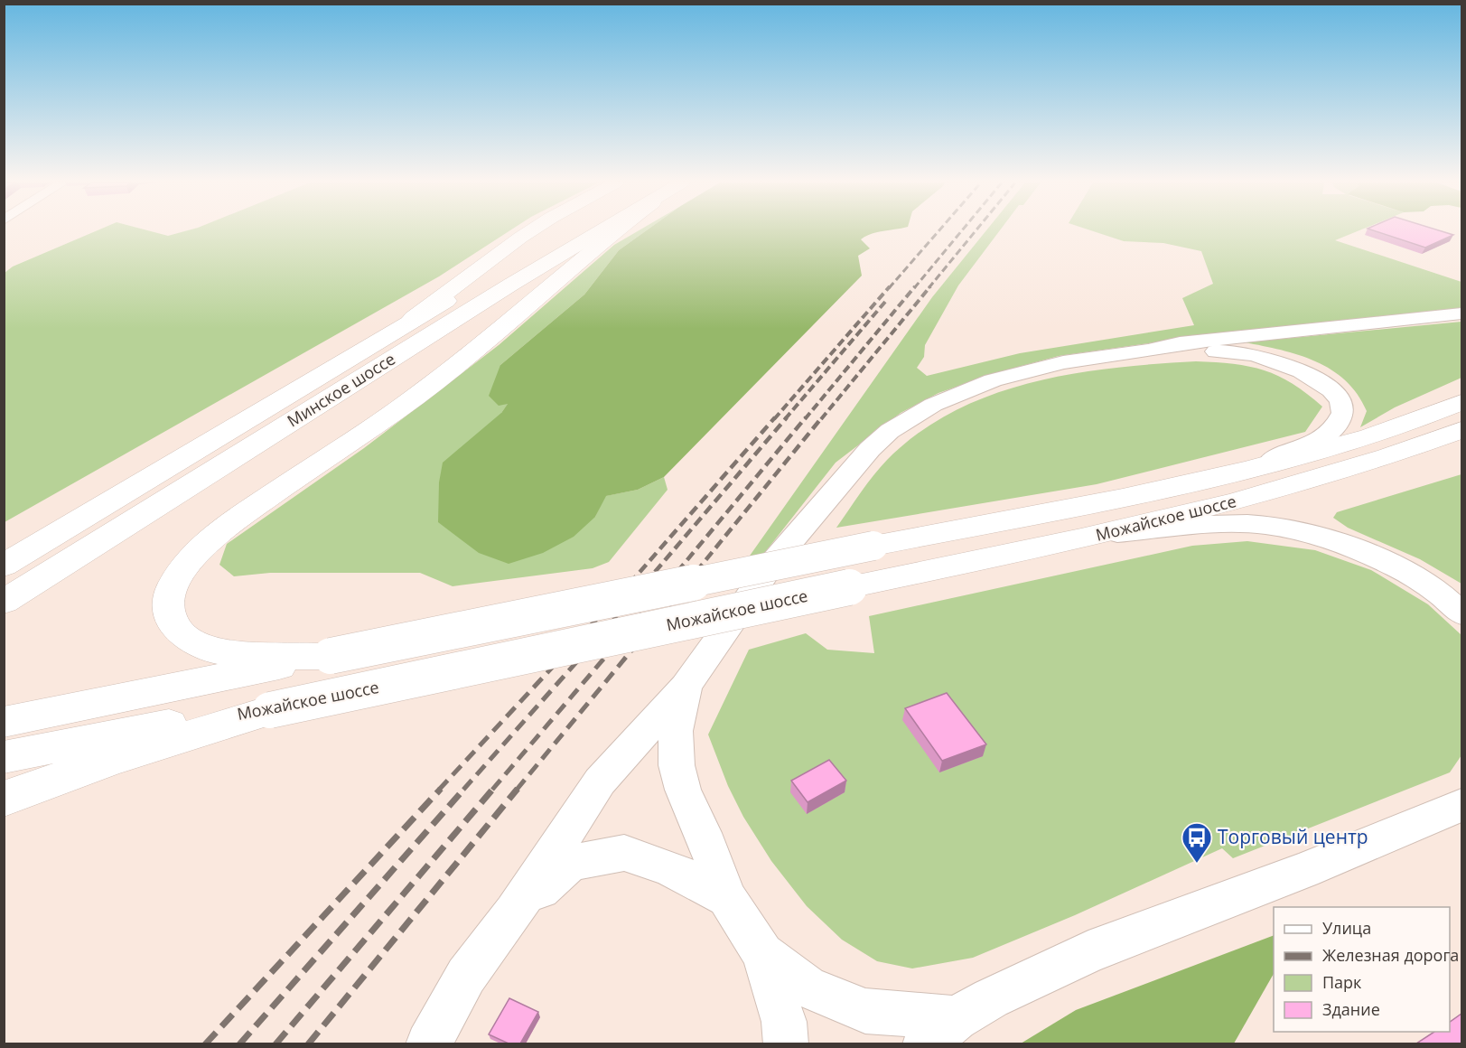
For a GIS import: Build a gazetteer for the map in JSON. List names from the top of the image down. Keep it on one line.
{"streets":{"main road":["Минское шоссе","Можайское шоссе"]},"places":{"bus stop":["Торговый центр"]},"legend":["Улица","Железная дорога","Парк","Здание"]}
